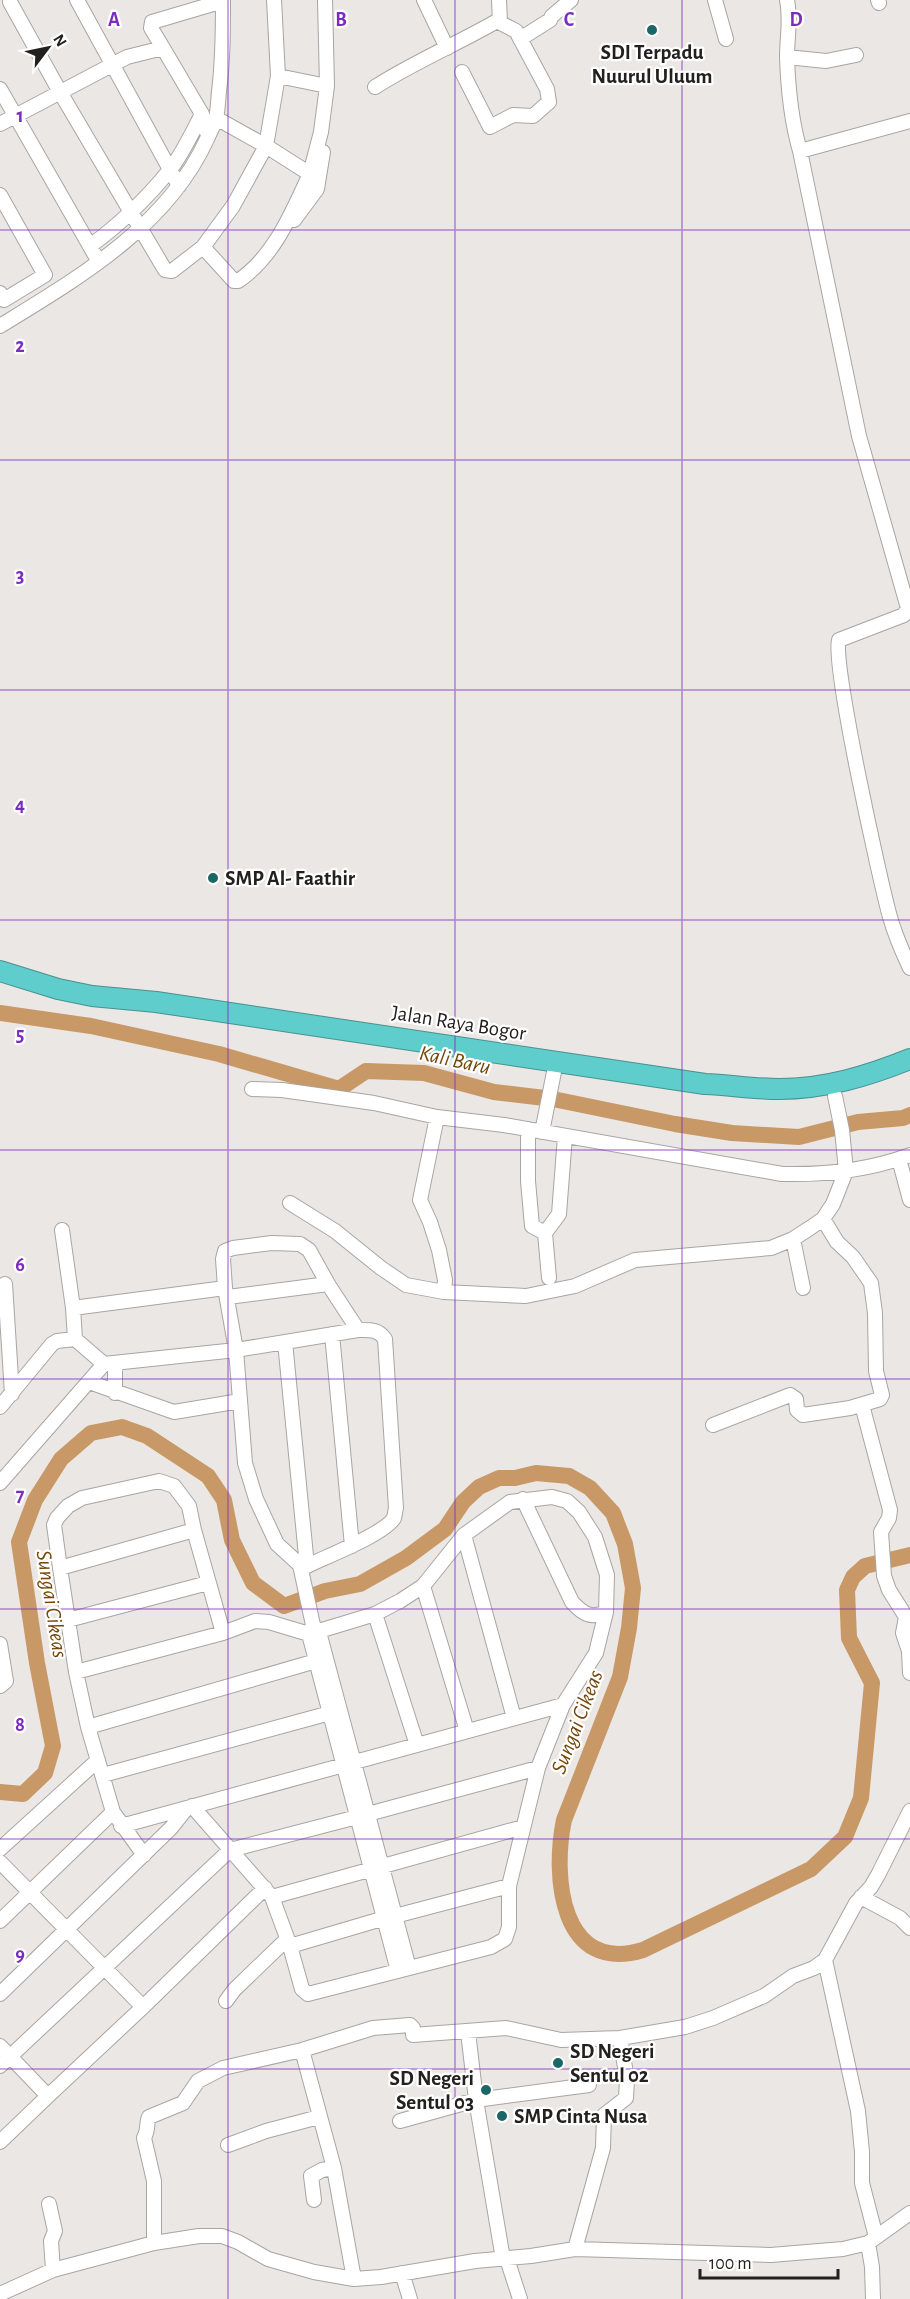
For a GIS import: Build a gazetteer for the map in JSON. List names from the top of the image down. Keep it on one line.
{"streets":{"highway":["Jalan Raya Bogor"]},"water":["Kali Baru","Sungai Cikeas"],"places":["SDI Terpadu Nuurul Uluum","SMP Al- Faathir","SD Negeri Sentul 02","SD Negeri Sentul 03","SMP Cinta Nusa"],"scale_bar":"100 m","north":"top right","grid":{"columns":["A","B","C","D"],"rows":["1","2","3","4","5","6","7","8","9"]}}
